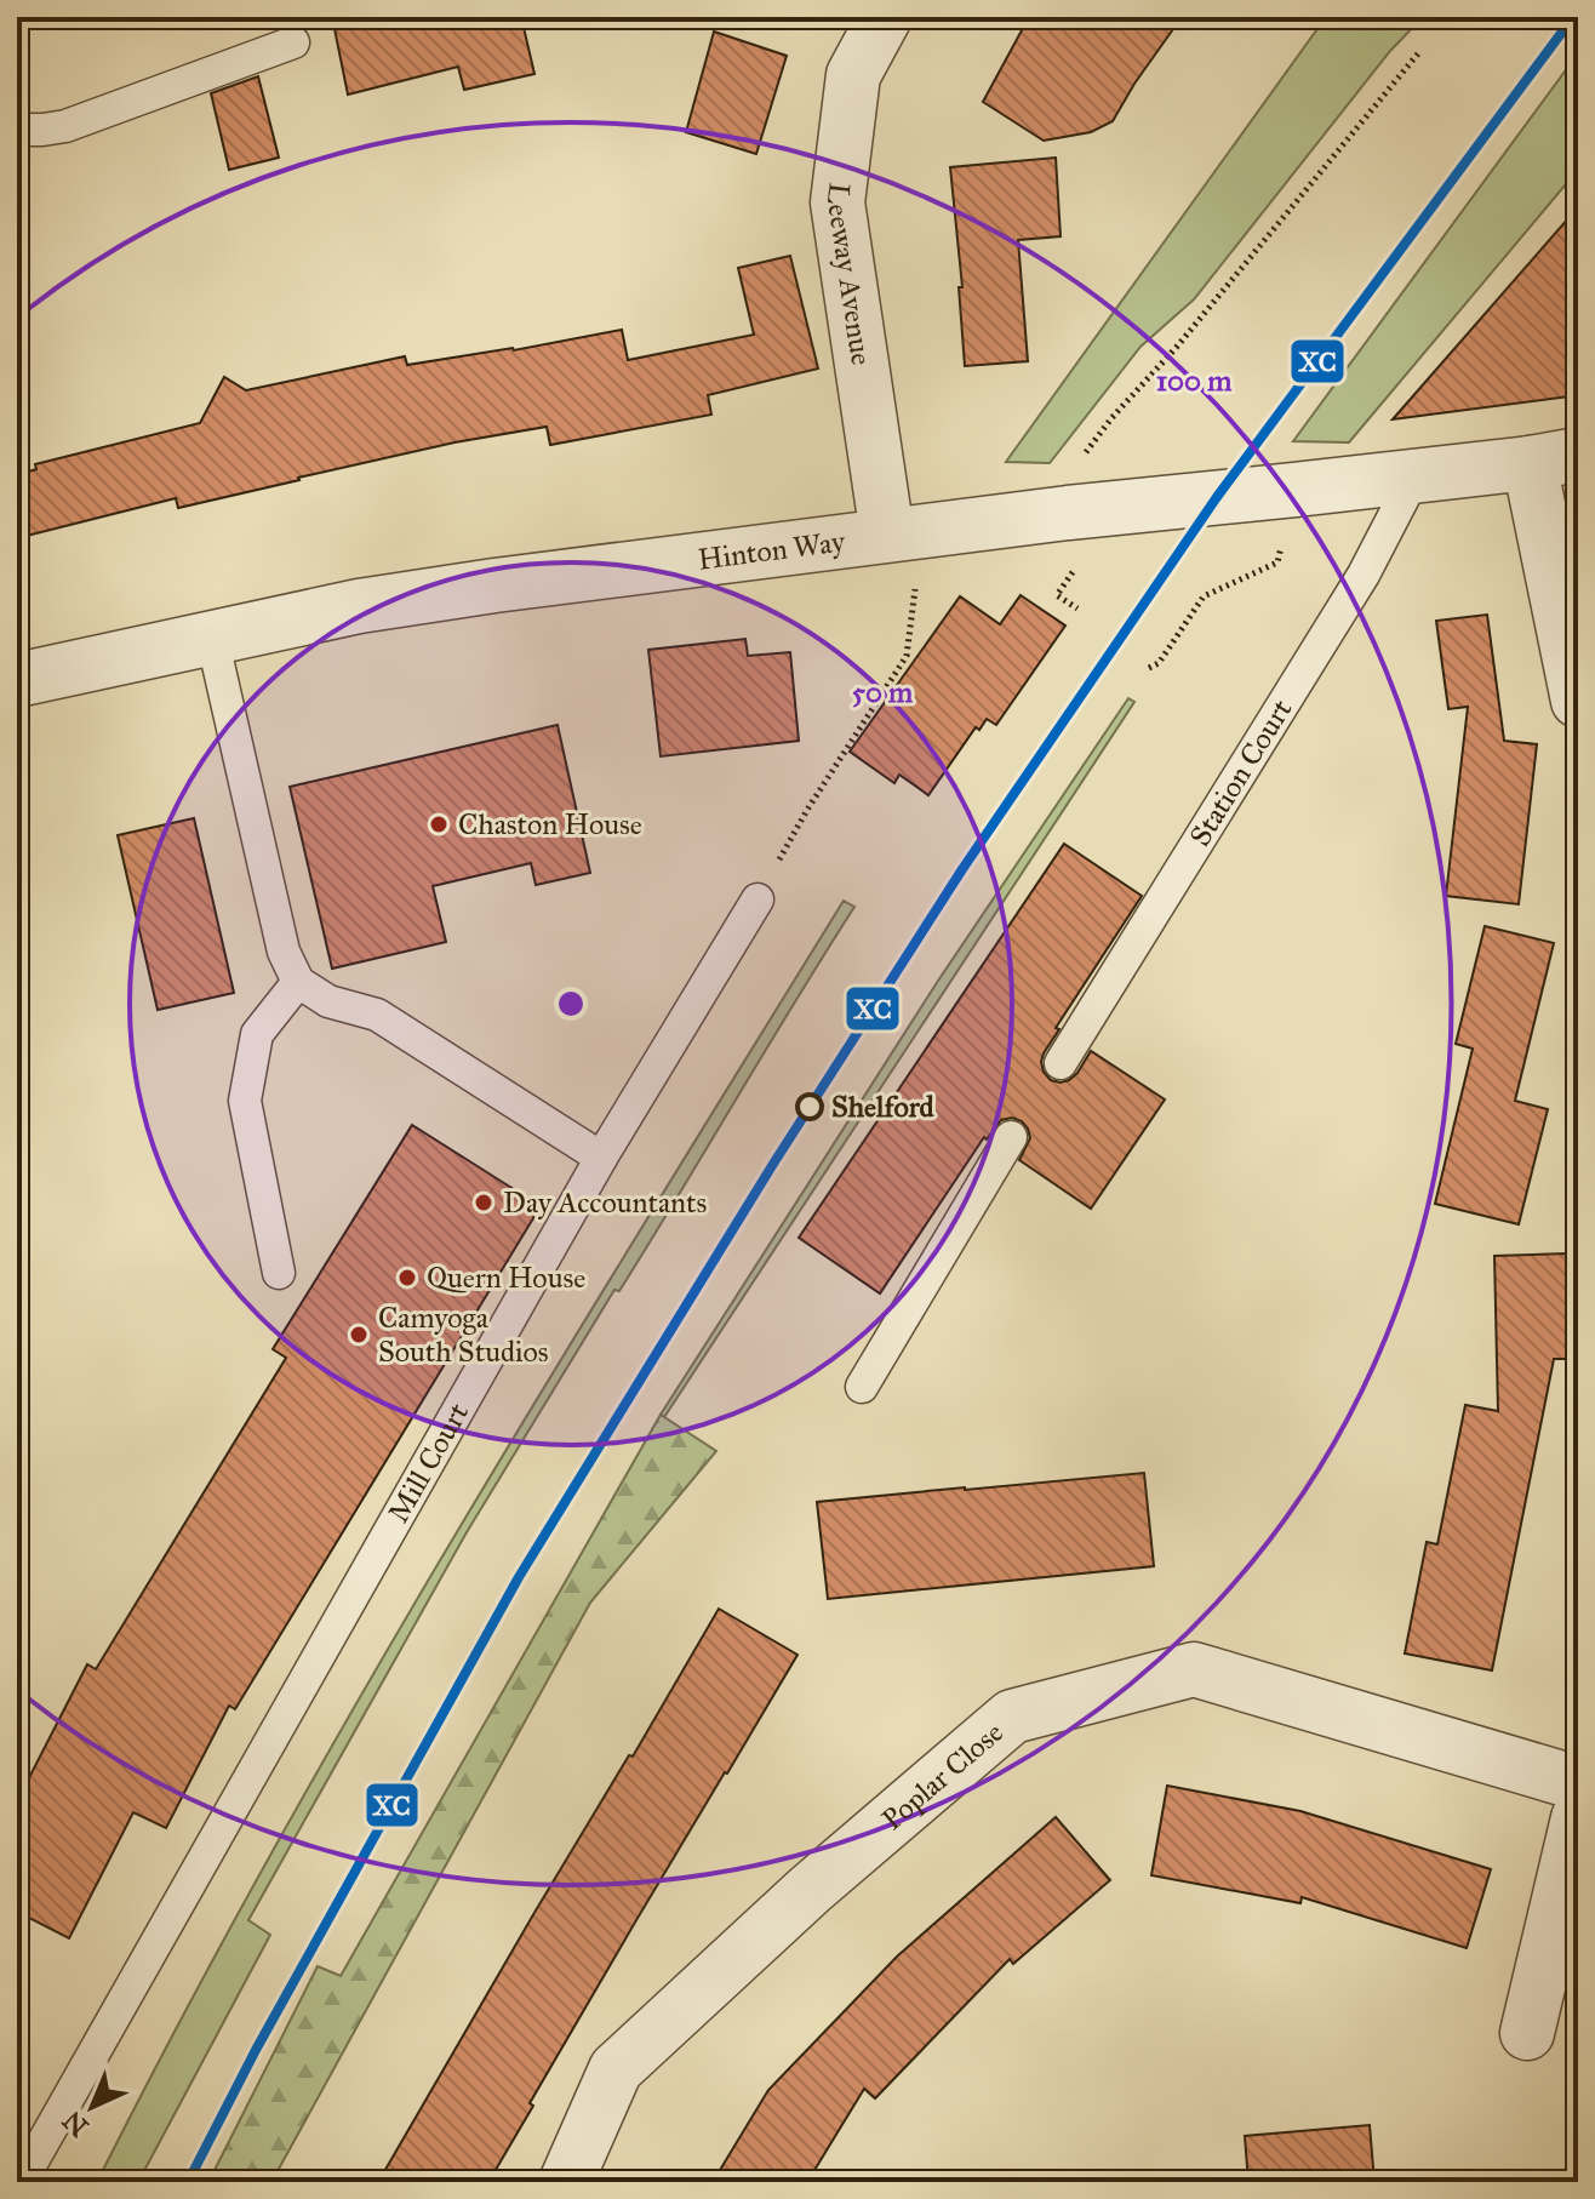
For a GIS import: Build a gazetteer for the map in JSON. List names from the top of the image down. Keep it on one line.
{"streets":{"street":["Leeway Avenue","Hinton Way","Poplar Close"],"lane":["Station Court","Mill Court"]},"crossings":[["Leeway Avenue","Hinton Way"],["Hinton Way","Station Court"]],"places":["Chaston House","Shelford","Day Accountants","Quern House","Camyoga South Studios"],"lines":["transit line XC"],"north":"bottom left","rings":["100 m","50 m"]}
